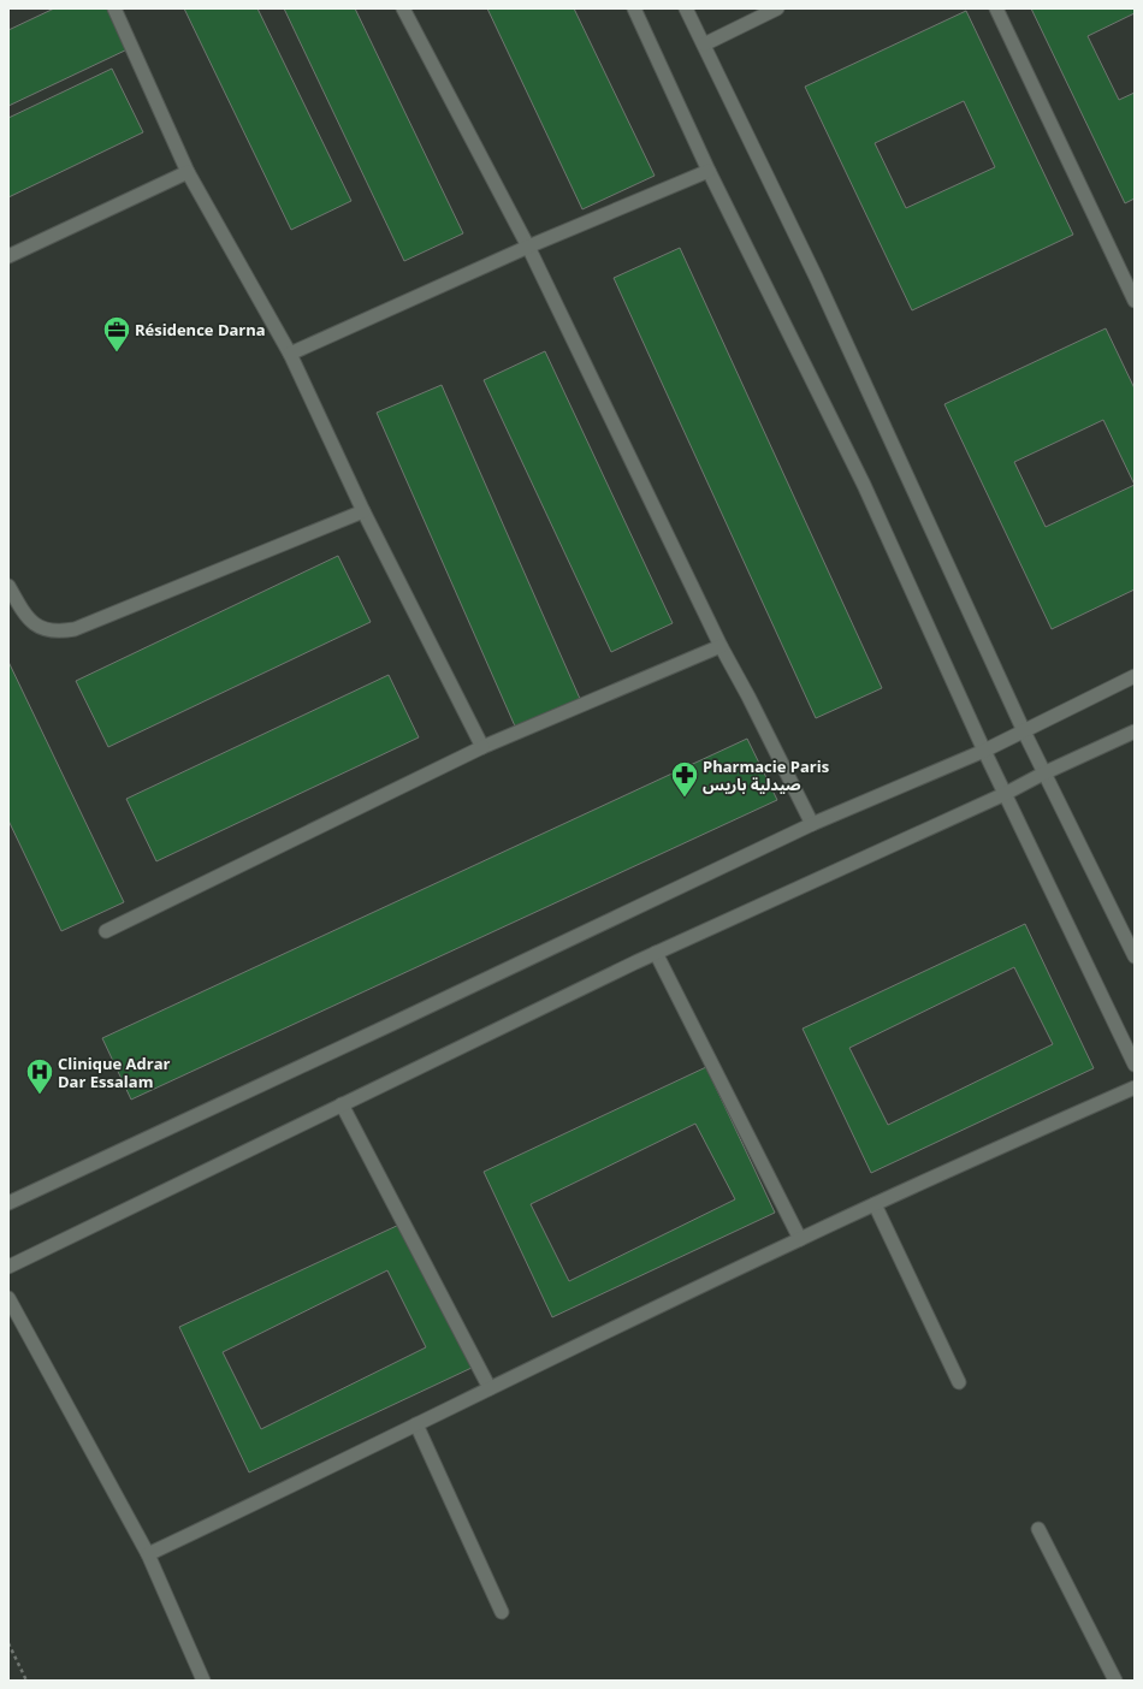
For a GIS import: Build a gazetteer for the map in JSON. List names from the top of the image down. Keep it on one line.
{"places":{"office":["Résidence Darna"],"pharmacy":["Pharmacie Paris صيدلية باريس"],"hospital":["Clinique Adrar Dar Essalam"]}}
